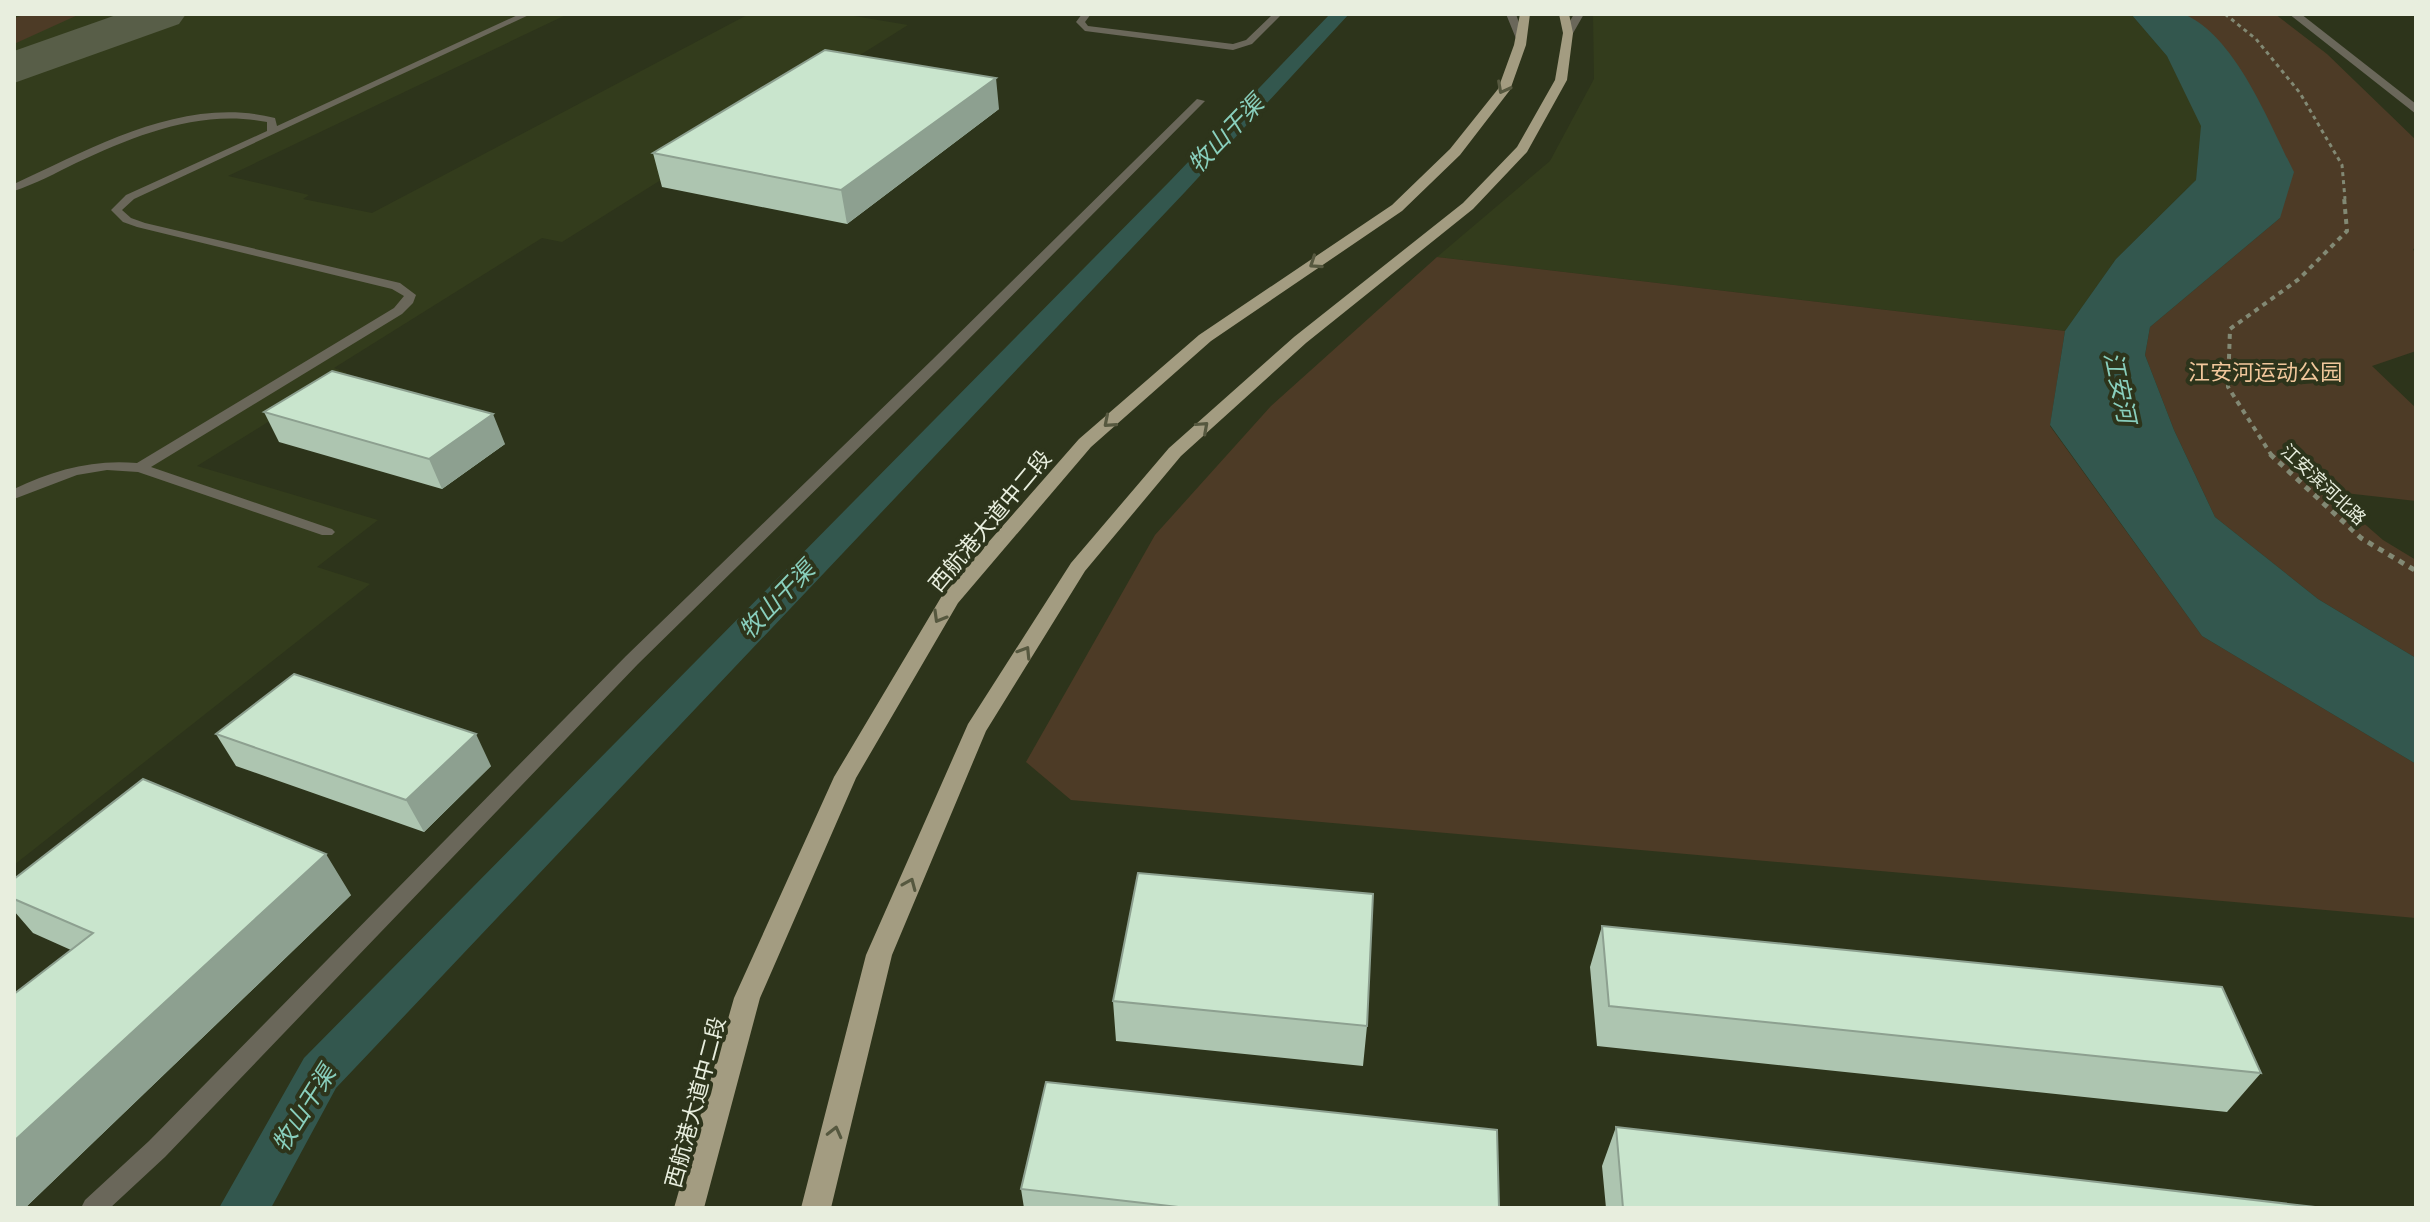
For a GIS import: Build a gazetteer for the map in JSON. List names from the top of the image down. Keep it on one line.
{"streets":{"main road":["西航港大道中二段"],"path":["江安滨河北路"]},"water":["牧山干渠","江安河"],"parks":["江安河运动公园"]}
